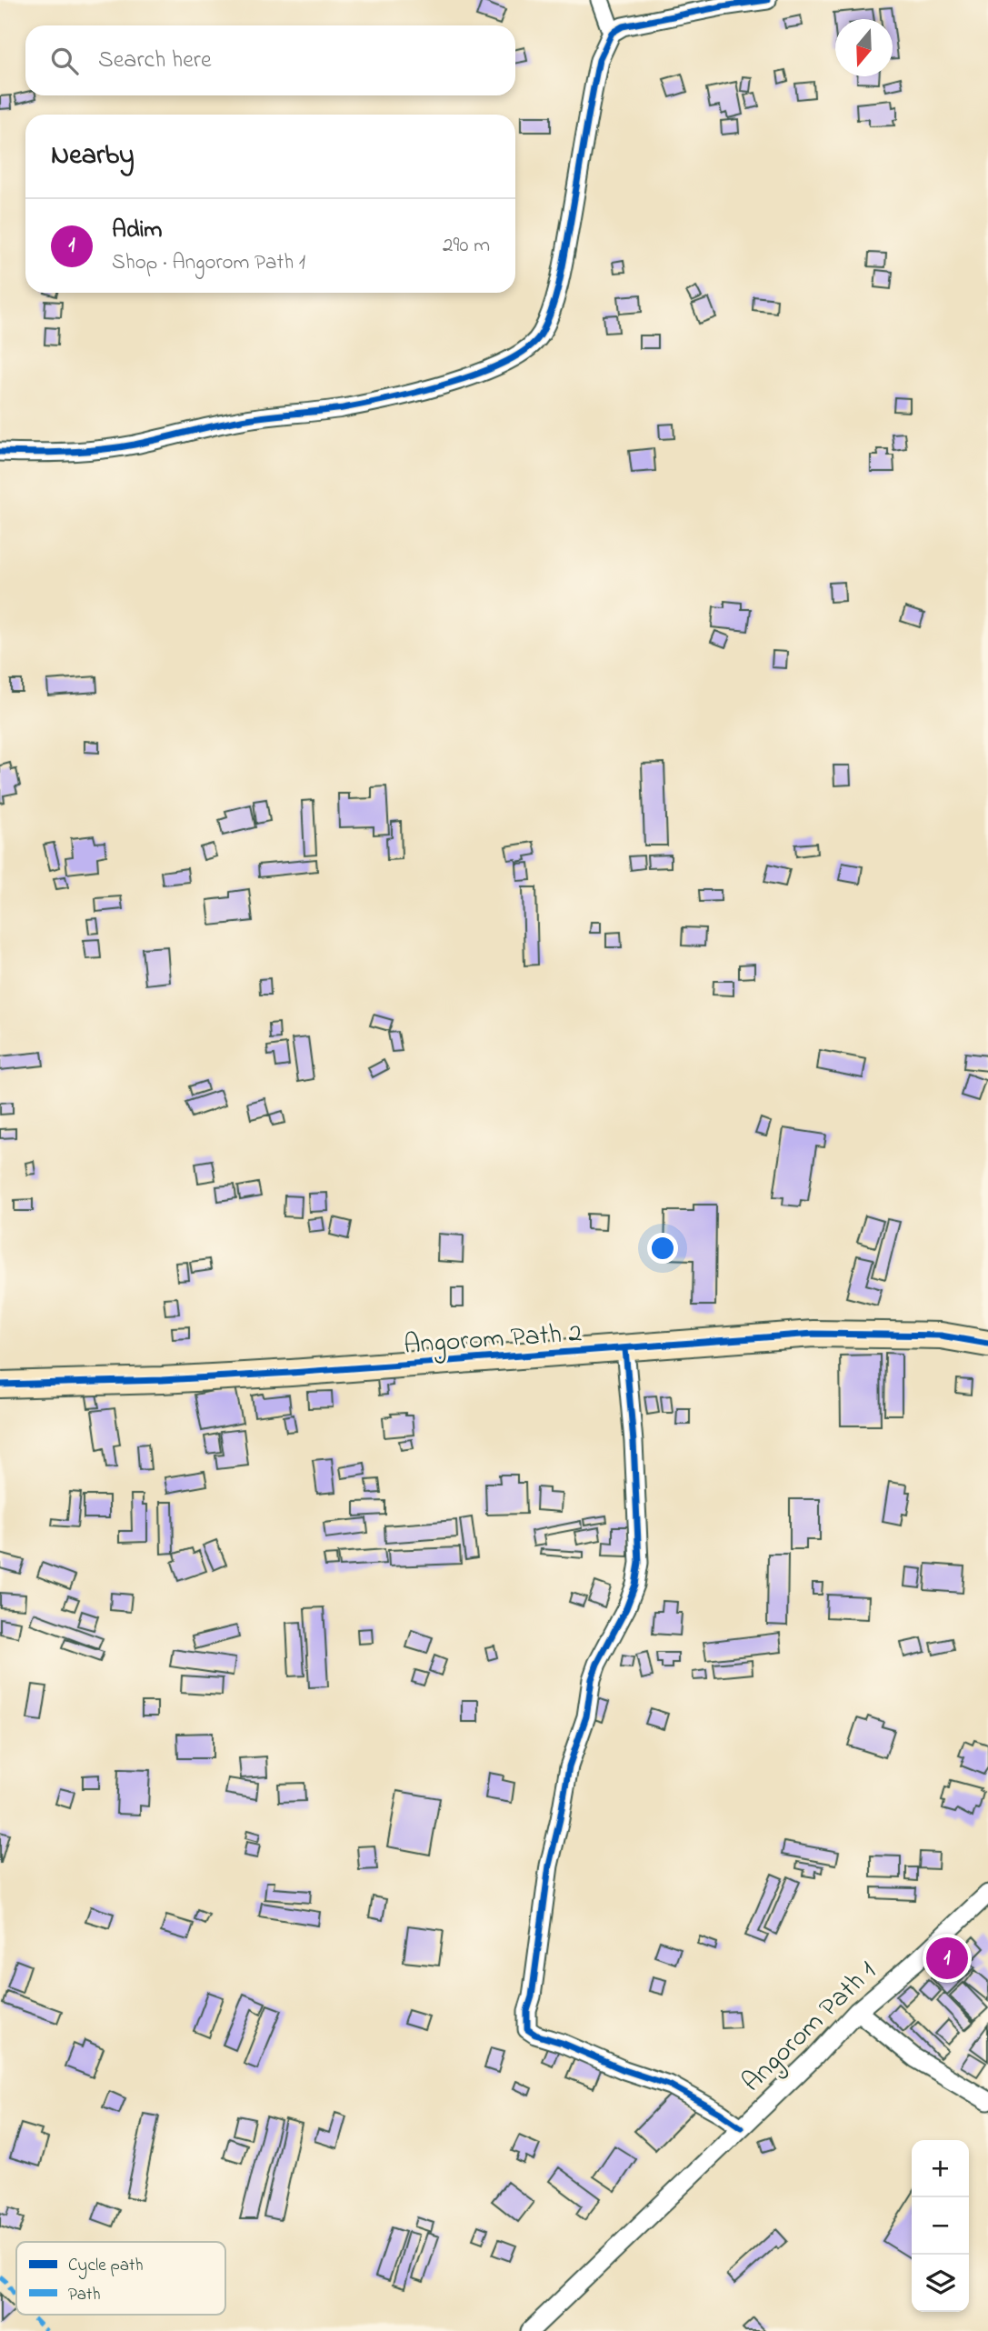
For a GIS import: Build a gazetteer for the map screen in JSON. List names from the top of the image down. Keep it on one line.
{"streets":{"street":["Angorom Path 2","Angorom Path 1"]},"legend":["Cycle path","Path"],"north":"bottom","page":{"search":"Search here","heading":"Nearby","list":[{"mark":"1","name":"Adim","note":"Shop · Angorom Path 1","value":"290 m"}],"pins":"1","map_buttons":["+","−"]}}
